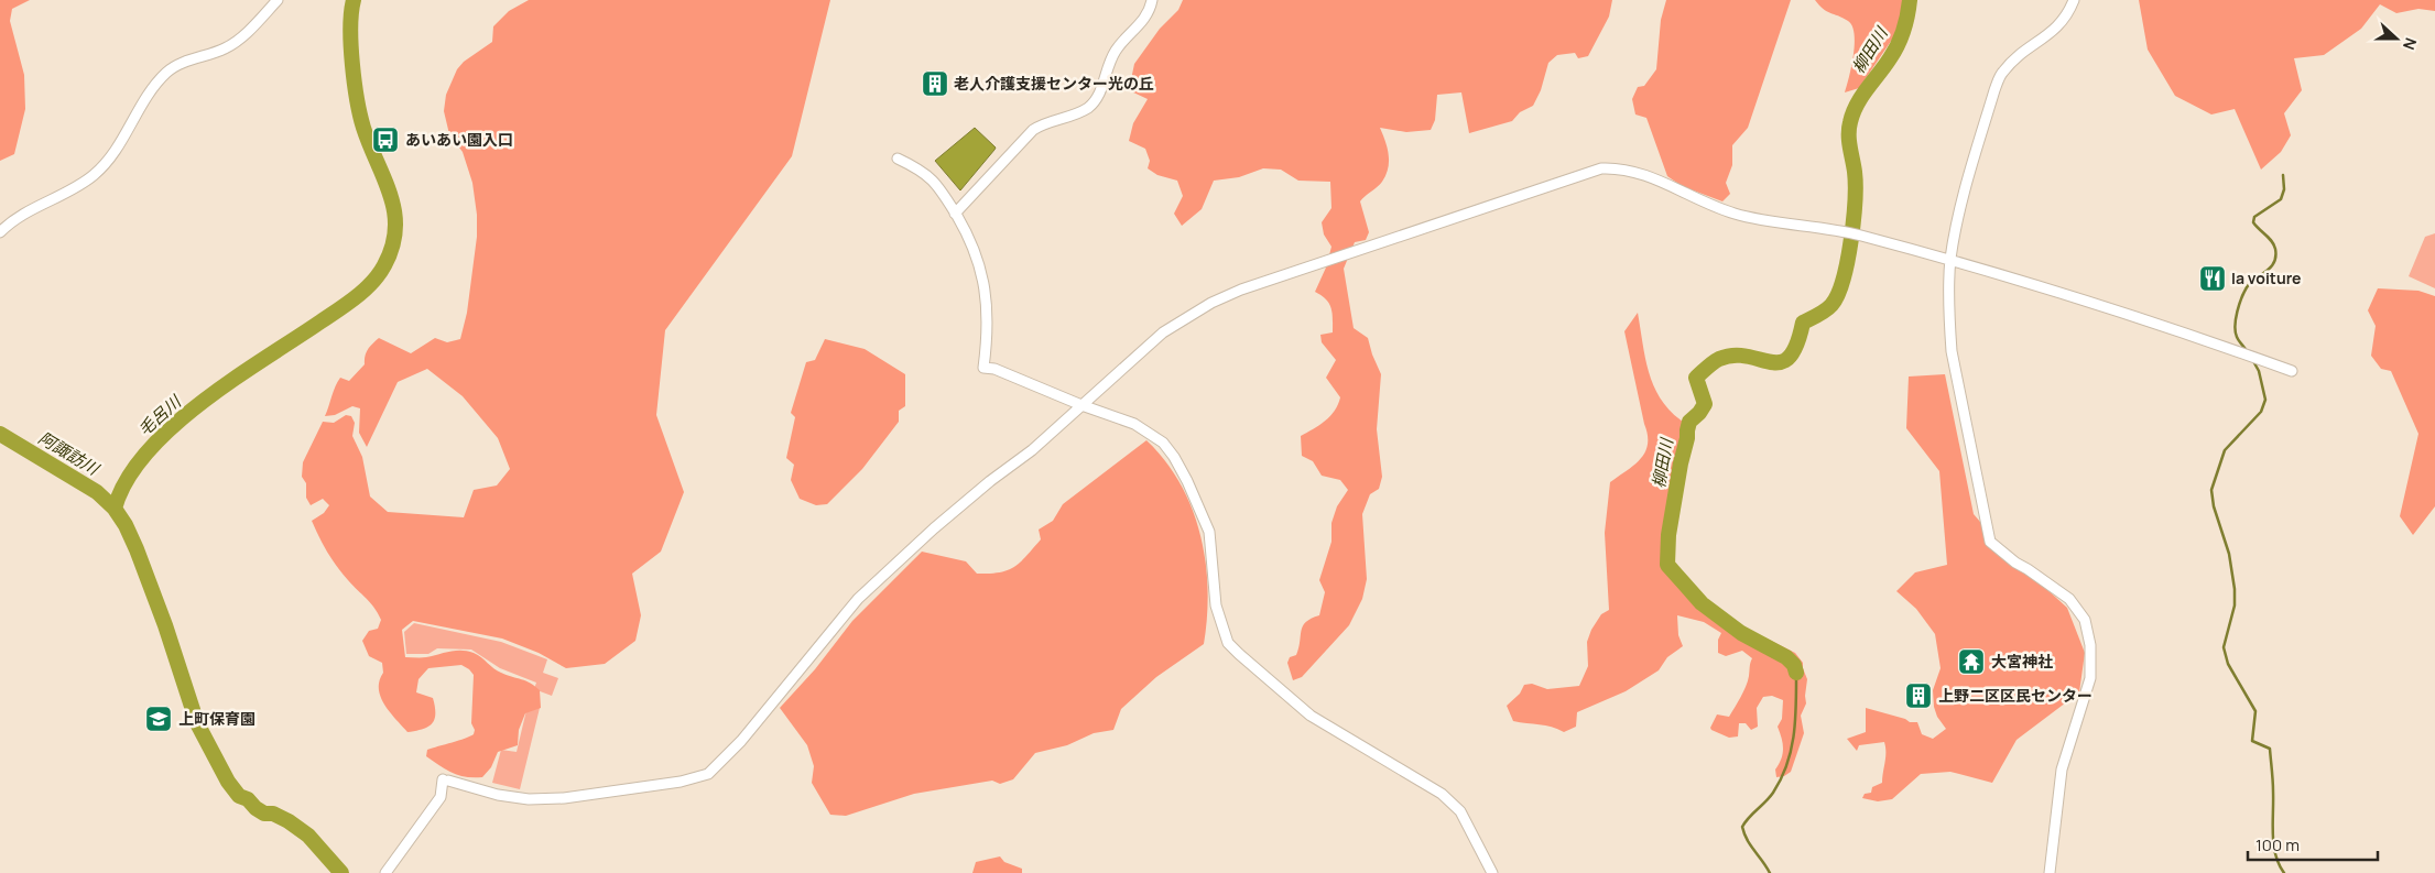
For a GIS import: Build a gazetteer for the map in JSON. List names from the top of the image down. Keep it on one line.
{"water":["柳田川","毛呂川","阿諏訪川"],"places":{"building":["老人介護支援センター光の丘","上野二区区民センター"],"bus stop":["あいあい園入口"],"restaurant":["la voiture"],"temple":["大宮神社"],"school or university":["上町保育園"]},"scale_bar":"100 m","north":"right"}
